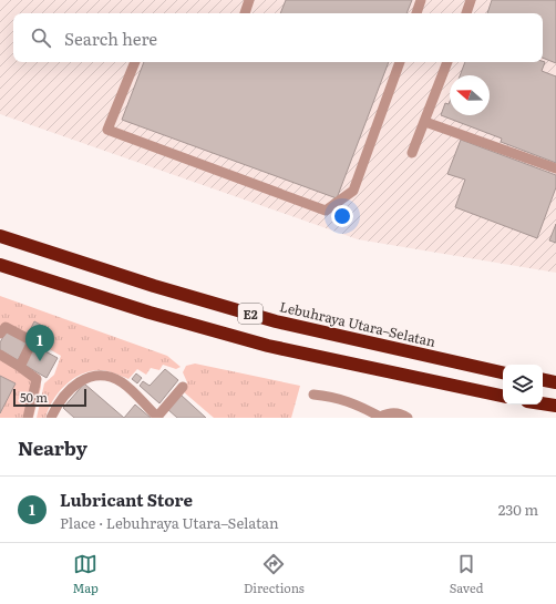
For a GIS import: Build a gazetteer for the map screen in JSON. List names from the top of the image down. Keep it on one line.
{"streets":{"highway":["E2","Lebuhraya Utara–Selatan"]},"scale_bar":"50 m","north":"left","page":{"search":"Search here","pins":"1","scale":"50 m","heading":"Nearby","list":[{"mark":"1","name":"Lubricant Store","note":"Place · Lebuhraya Utara–Selatan","value":"230 m"}],"nav":["Map","Directions","Saved"]}}
